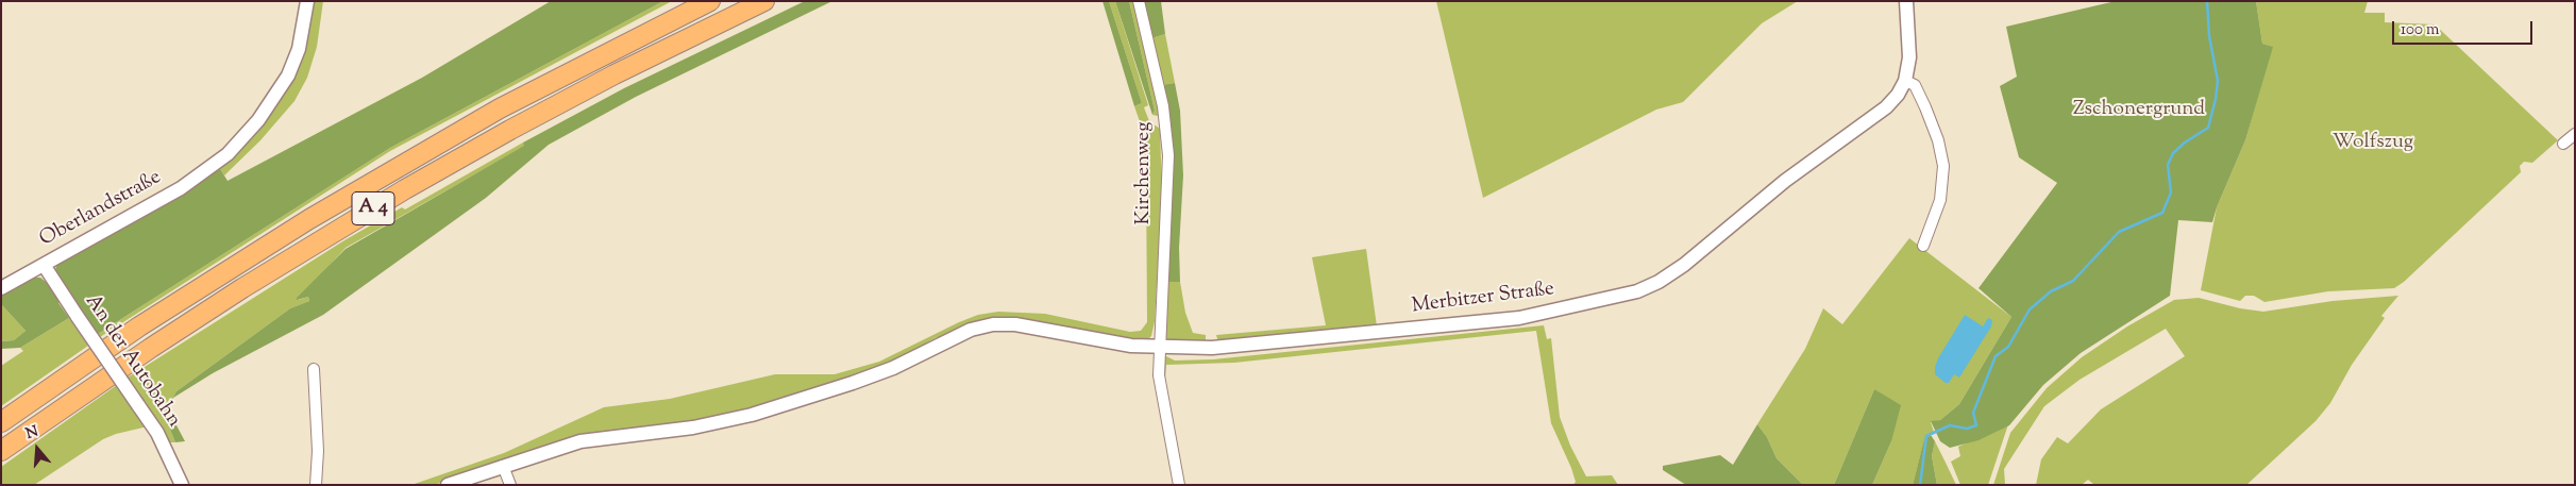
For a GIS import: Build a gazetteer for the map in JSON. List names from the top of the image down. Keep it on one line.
{"streets":{"highway":["A 4"],"street":["Kirchenweg","Oberlandstraße","Merbitzer Straße","An der Autobahn"]},"crossings":[["Kirchenweg","Merbitzer Straße"],["Oberlandstraße","An der Autobahn"]],"parks":["Zschonergrund","Wolfszug"],"scale_bar":"100 m","north":"top"}
